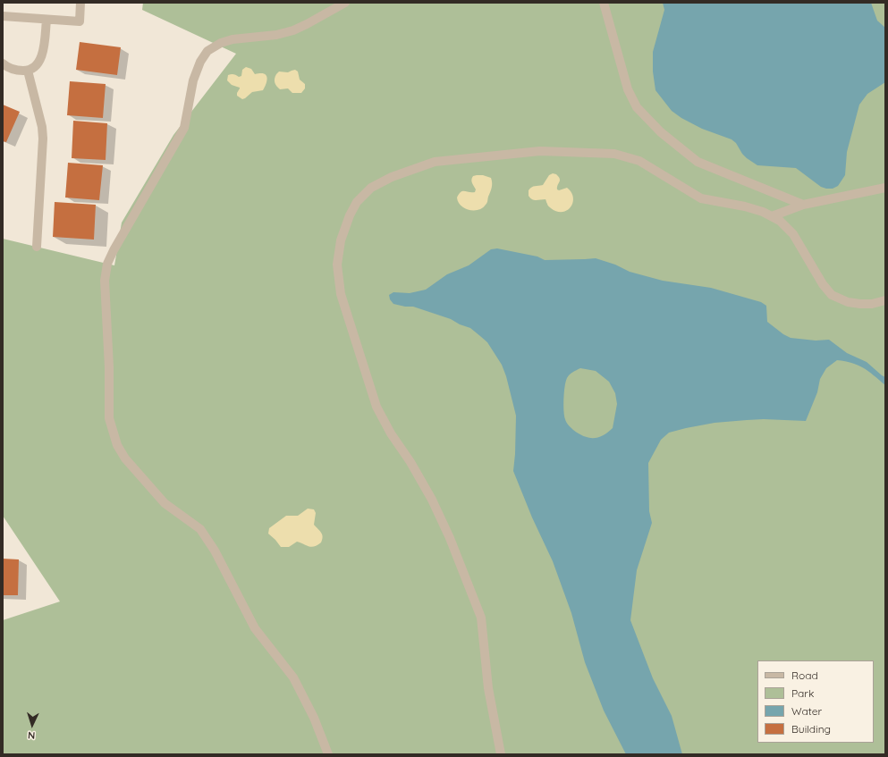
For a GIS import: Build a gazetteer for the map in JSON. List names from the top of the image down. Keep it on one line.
{"legend":["Road","Park","Water","Building"],"north":"bottom"}
